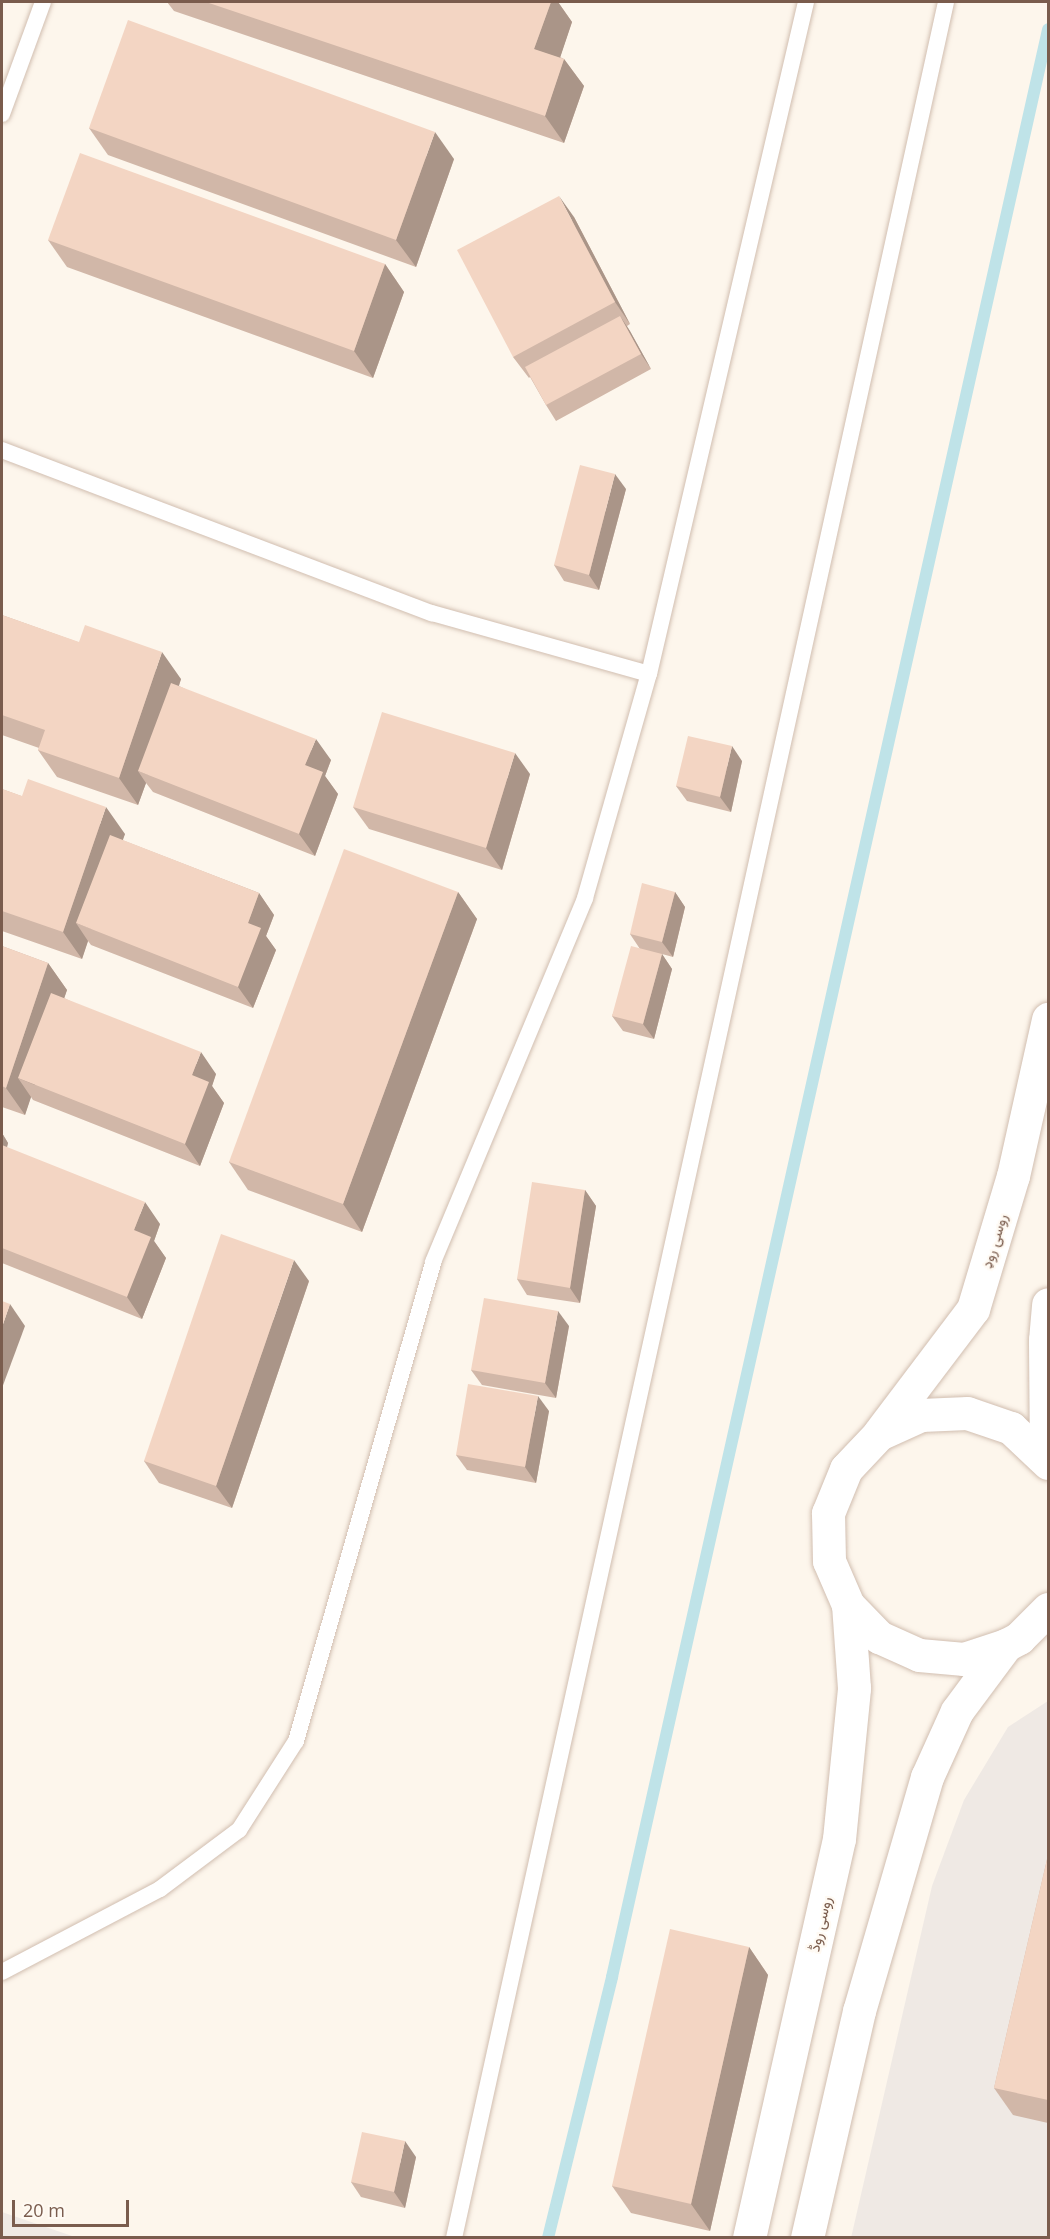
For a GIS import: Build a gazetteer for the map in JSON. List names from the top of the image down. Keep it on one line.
{"streets":{"main road":["روسی روډ","روسی روڈ"]},"crossings":[["روسی روډ","روسی روڈ"]],"scale_bar":"20 m"}
